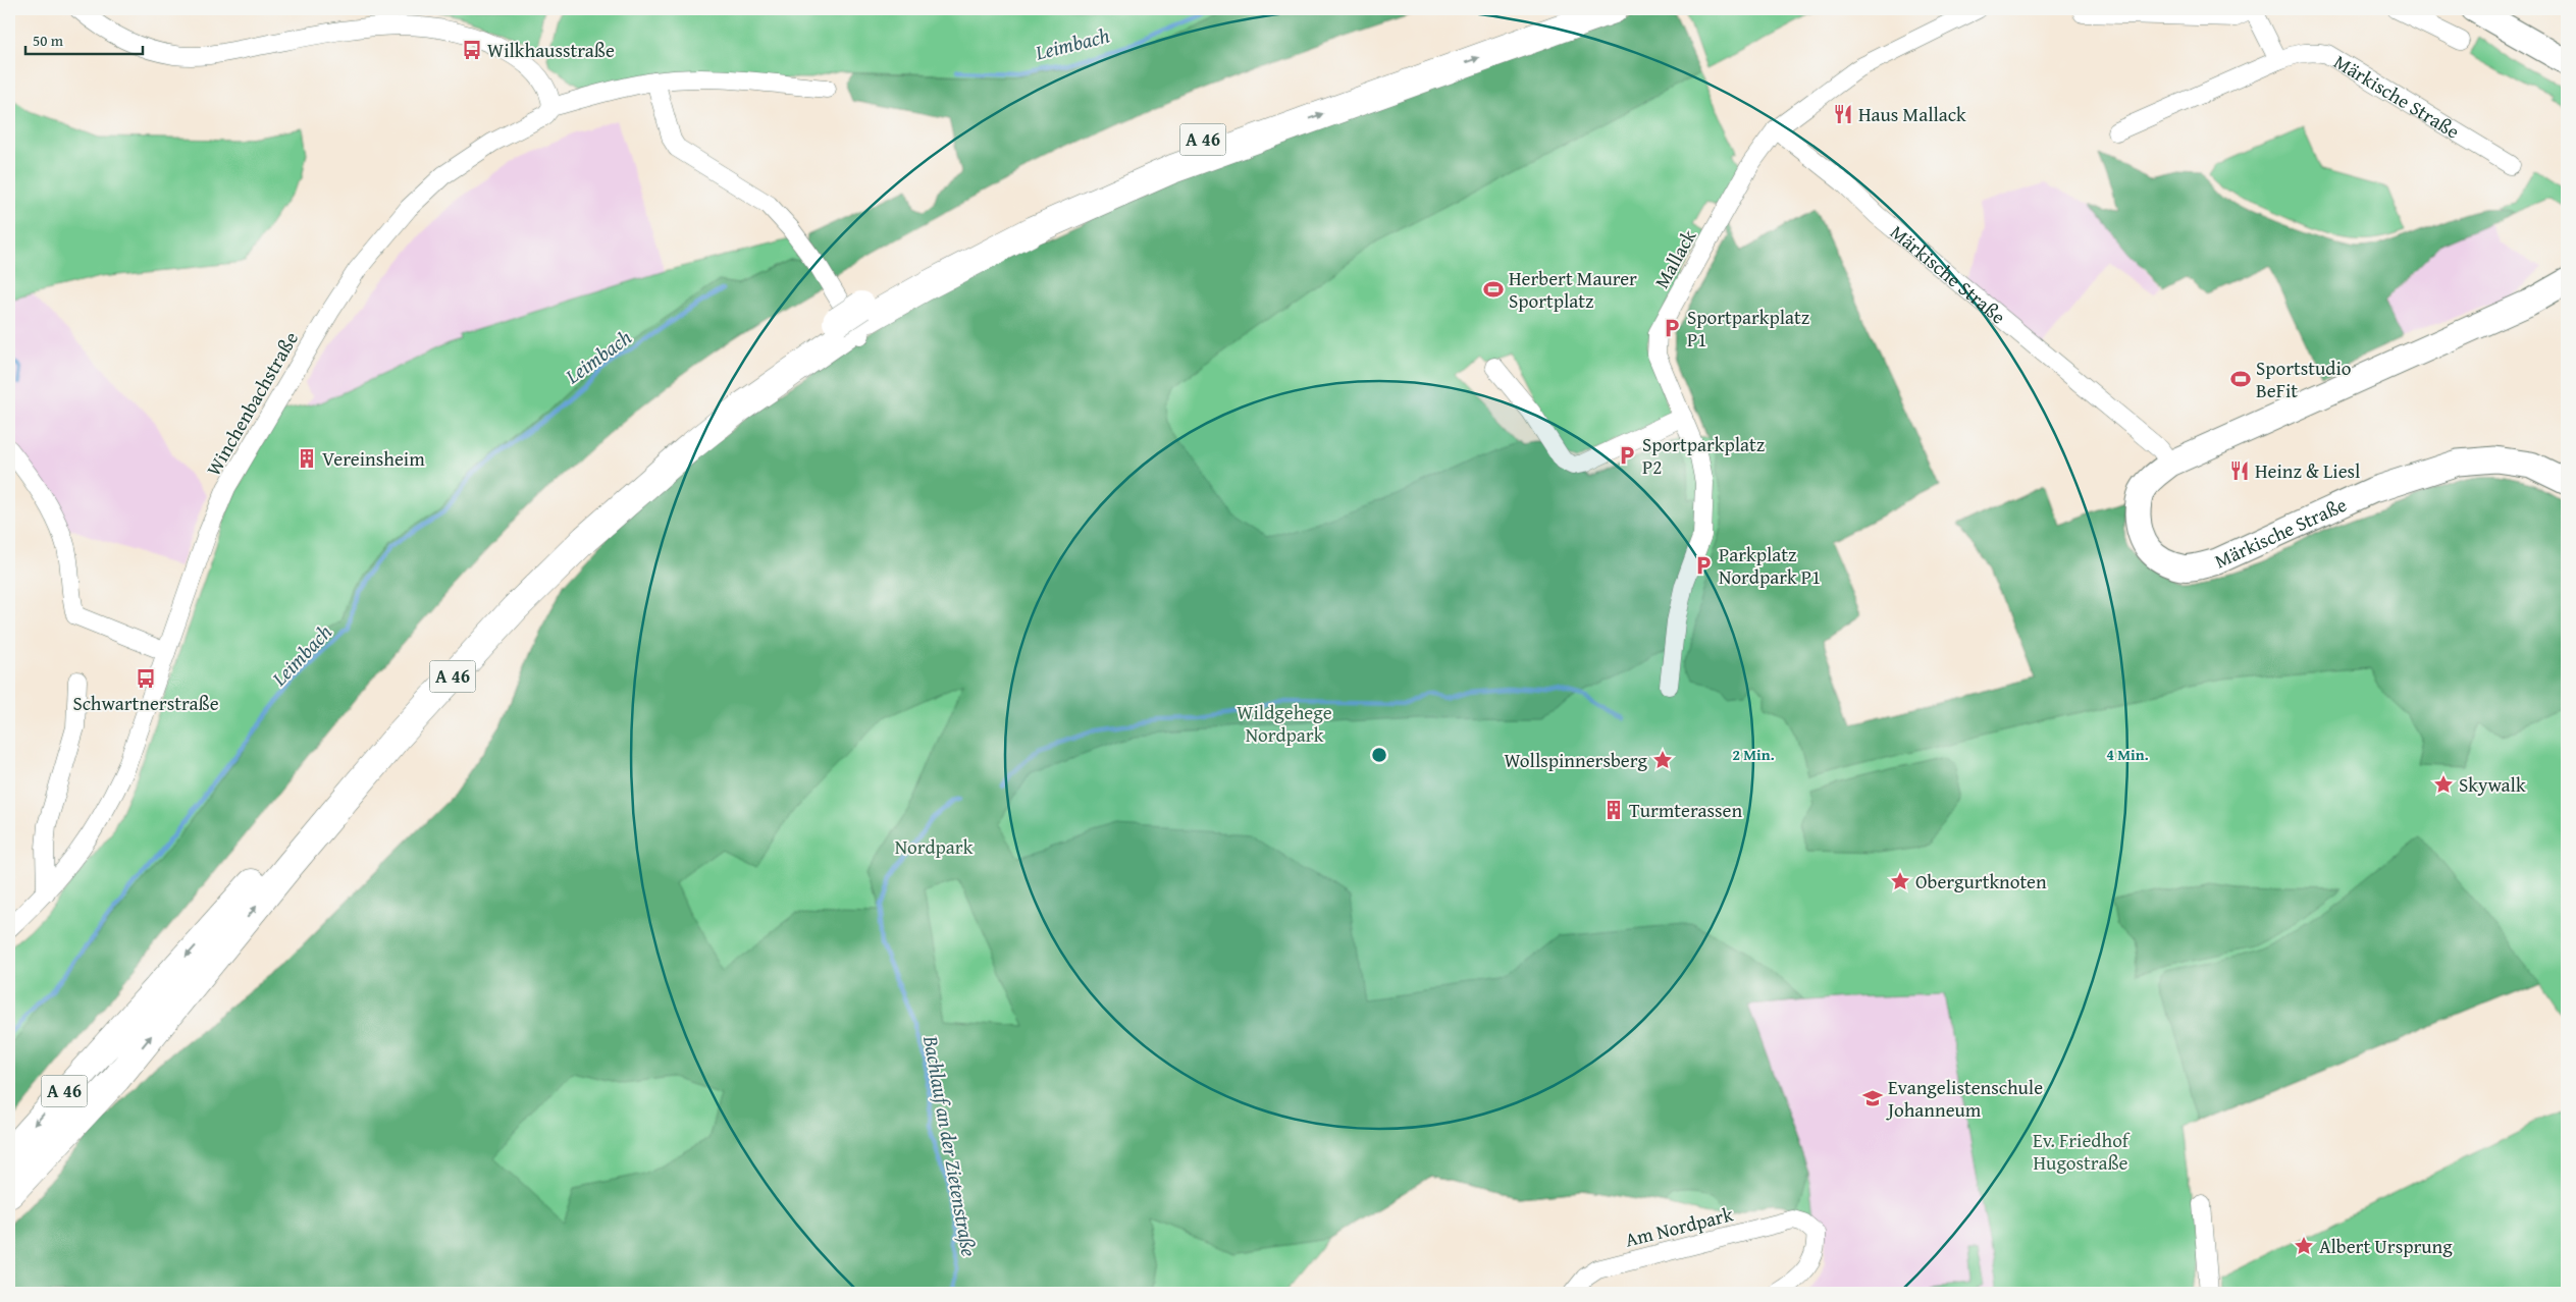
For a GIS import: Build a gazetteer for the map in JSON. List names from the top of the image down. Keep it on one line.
{"streets":{"highway":["A 46"],"main road":["Märkische Straße"],"street":["Mallack","Winchenbachstraße","Am Nordpark"]},"crossings":[["Märkische Straße","Mallack"]],"water":["Leimbach","Bachlauf an der Zietenstraße"],"parks":["Wildgehege Nordpark","Nordpark","Ev. Friedhof Hugostraße"],"places":{"bus stop":["Wilkhausstraße","Schwartnerstraße"],"restaurant":["Haus Mallack","Heinz & Liesl"],"sports":["Herbert Maurer Sportplatz","Sportstudio BeFit"],"parking":["Sportparkplatz P1","Sportparkplatz P2","Parkplatz Nordpark P1"],"building":["Vereinsheim","Turmterassen"],"place":["Wollspinnersberg","Skywalk","Obergurtknoten","Albert Ursprung"],"school or university":["Evangelistenschule Johanneum"]},"scale_bar":"50 m","rings":["2 Min.","4 Min."]}
